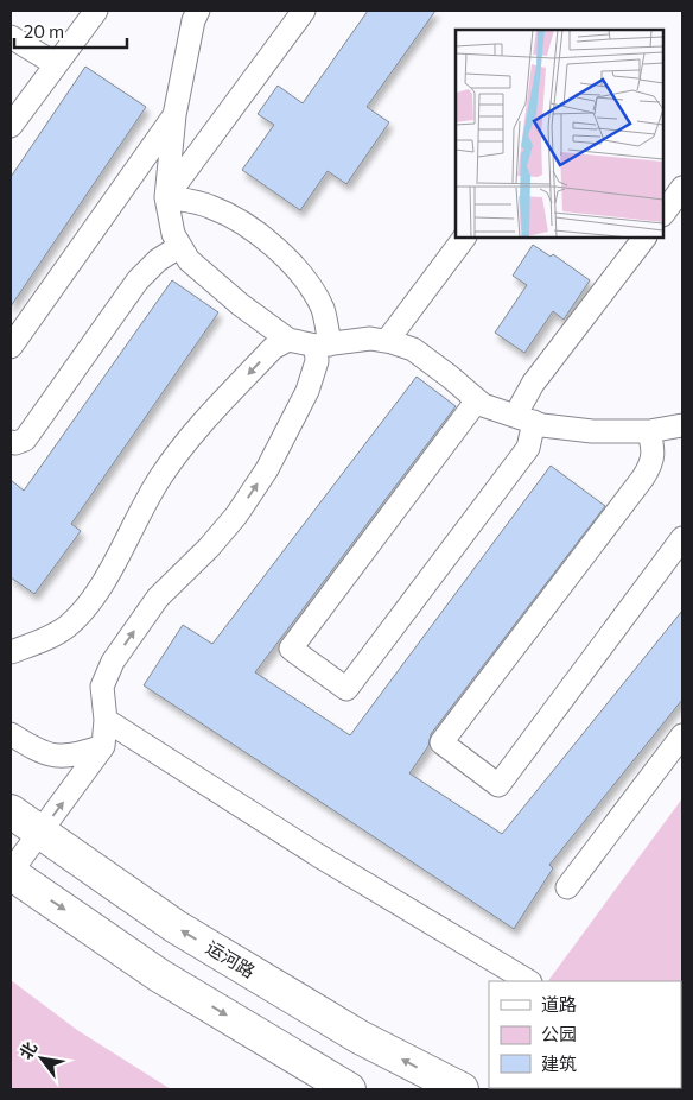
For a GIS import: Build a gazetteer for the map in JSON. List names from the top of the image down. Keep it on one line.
{"streets":{"street":["运河路"]},"legend":["道路","公园","建筑"],"scale_bar":"20 m","north":"top left"}
